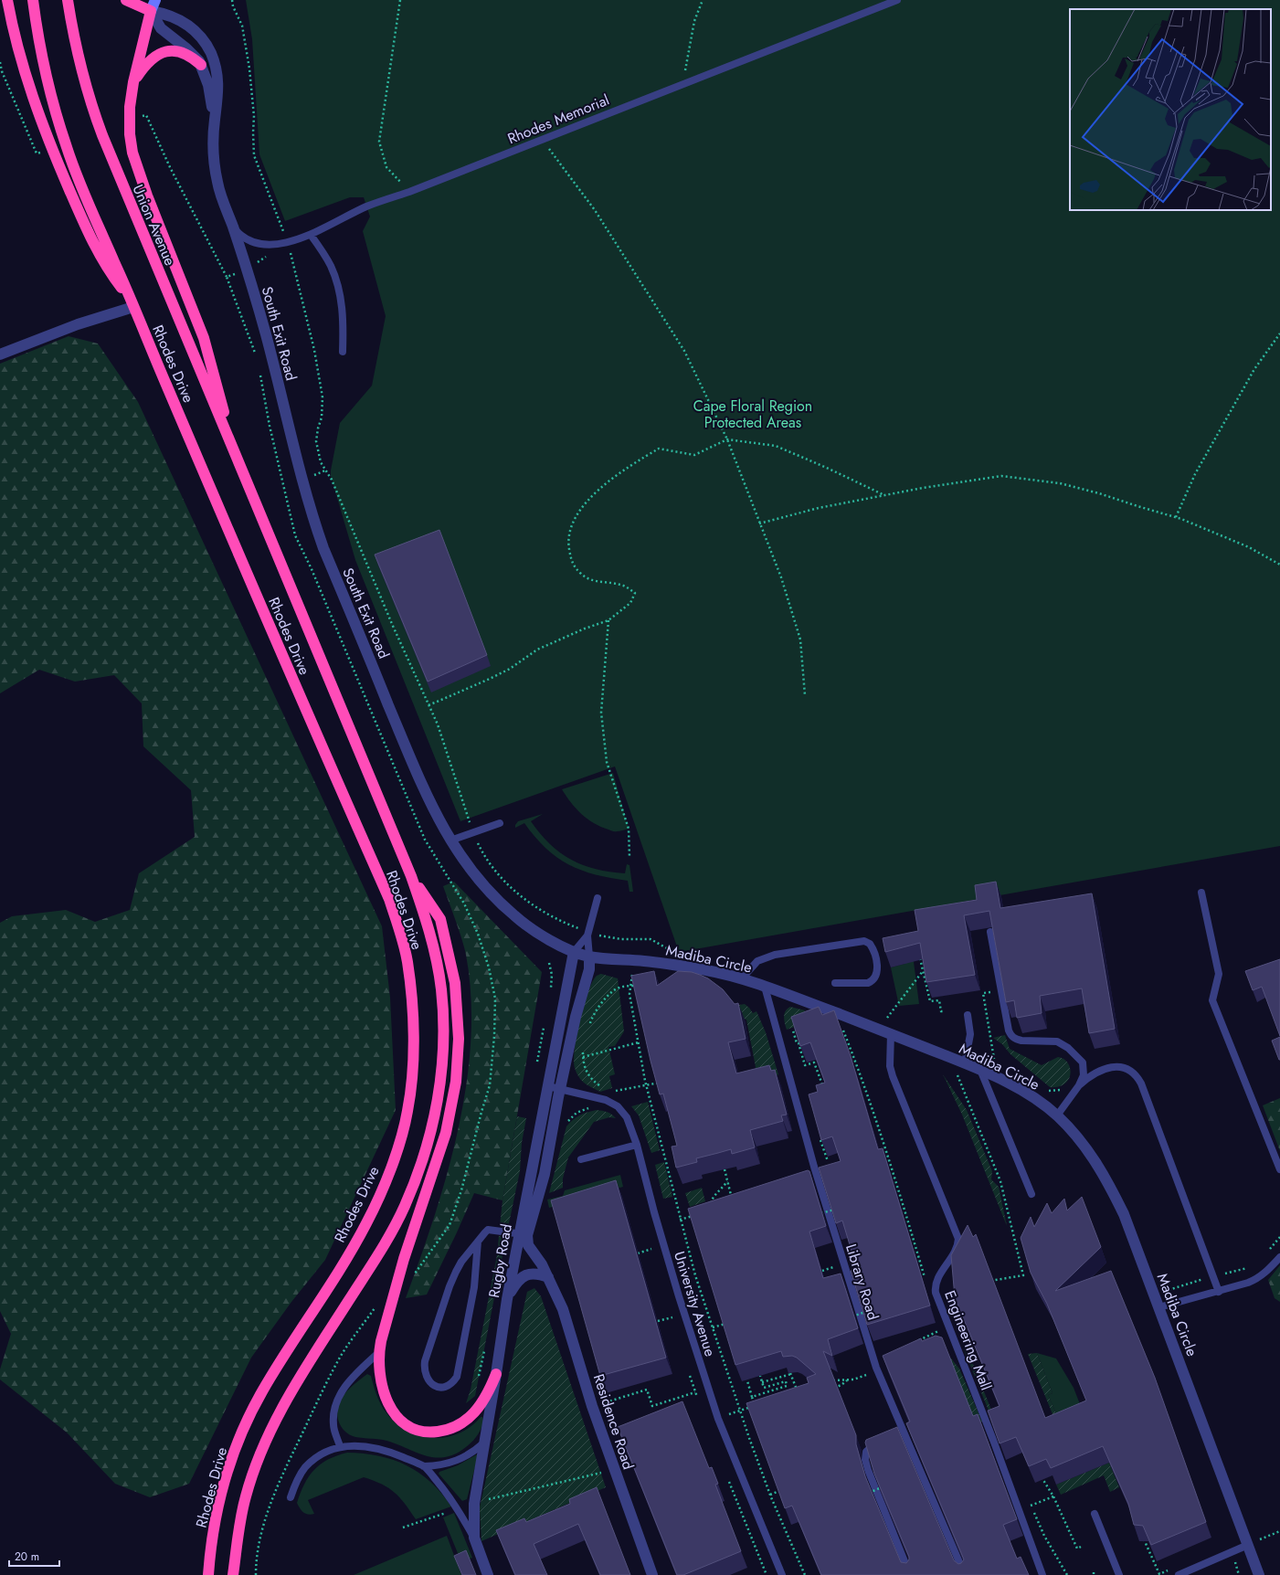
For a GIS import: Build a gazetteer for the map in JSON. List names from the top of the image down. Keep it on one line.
{"streets":{"highway":["Union Avenue","Rhodes Drive"],"street":["South Exit Road","Madiba Circle","Rugby Road","Residence Road"],"lane":["Rhodes Memorial","Library Road","University Avenue","Engineering Mall"]},"crossings":[["Rhodes Memorial","South Exit Road"],["Union Avenue","Rhodes Drive"],["South Exit Road","Madiba Circle"],["South Exit Road","Rugby Road"],["Madiba Circle","Rugby Road"],["Madiba Circle","Library Road"],["Madiba Circle","Engineering Mall"],["Rugby Road","University Avenue"],["Rugby Road","Residence Road"]],"parks":["Cape Floral Region Protected Areas"],"scale_bar":"20 m"}
